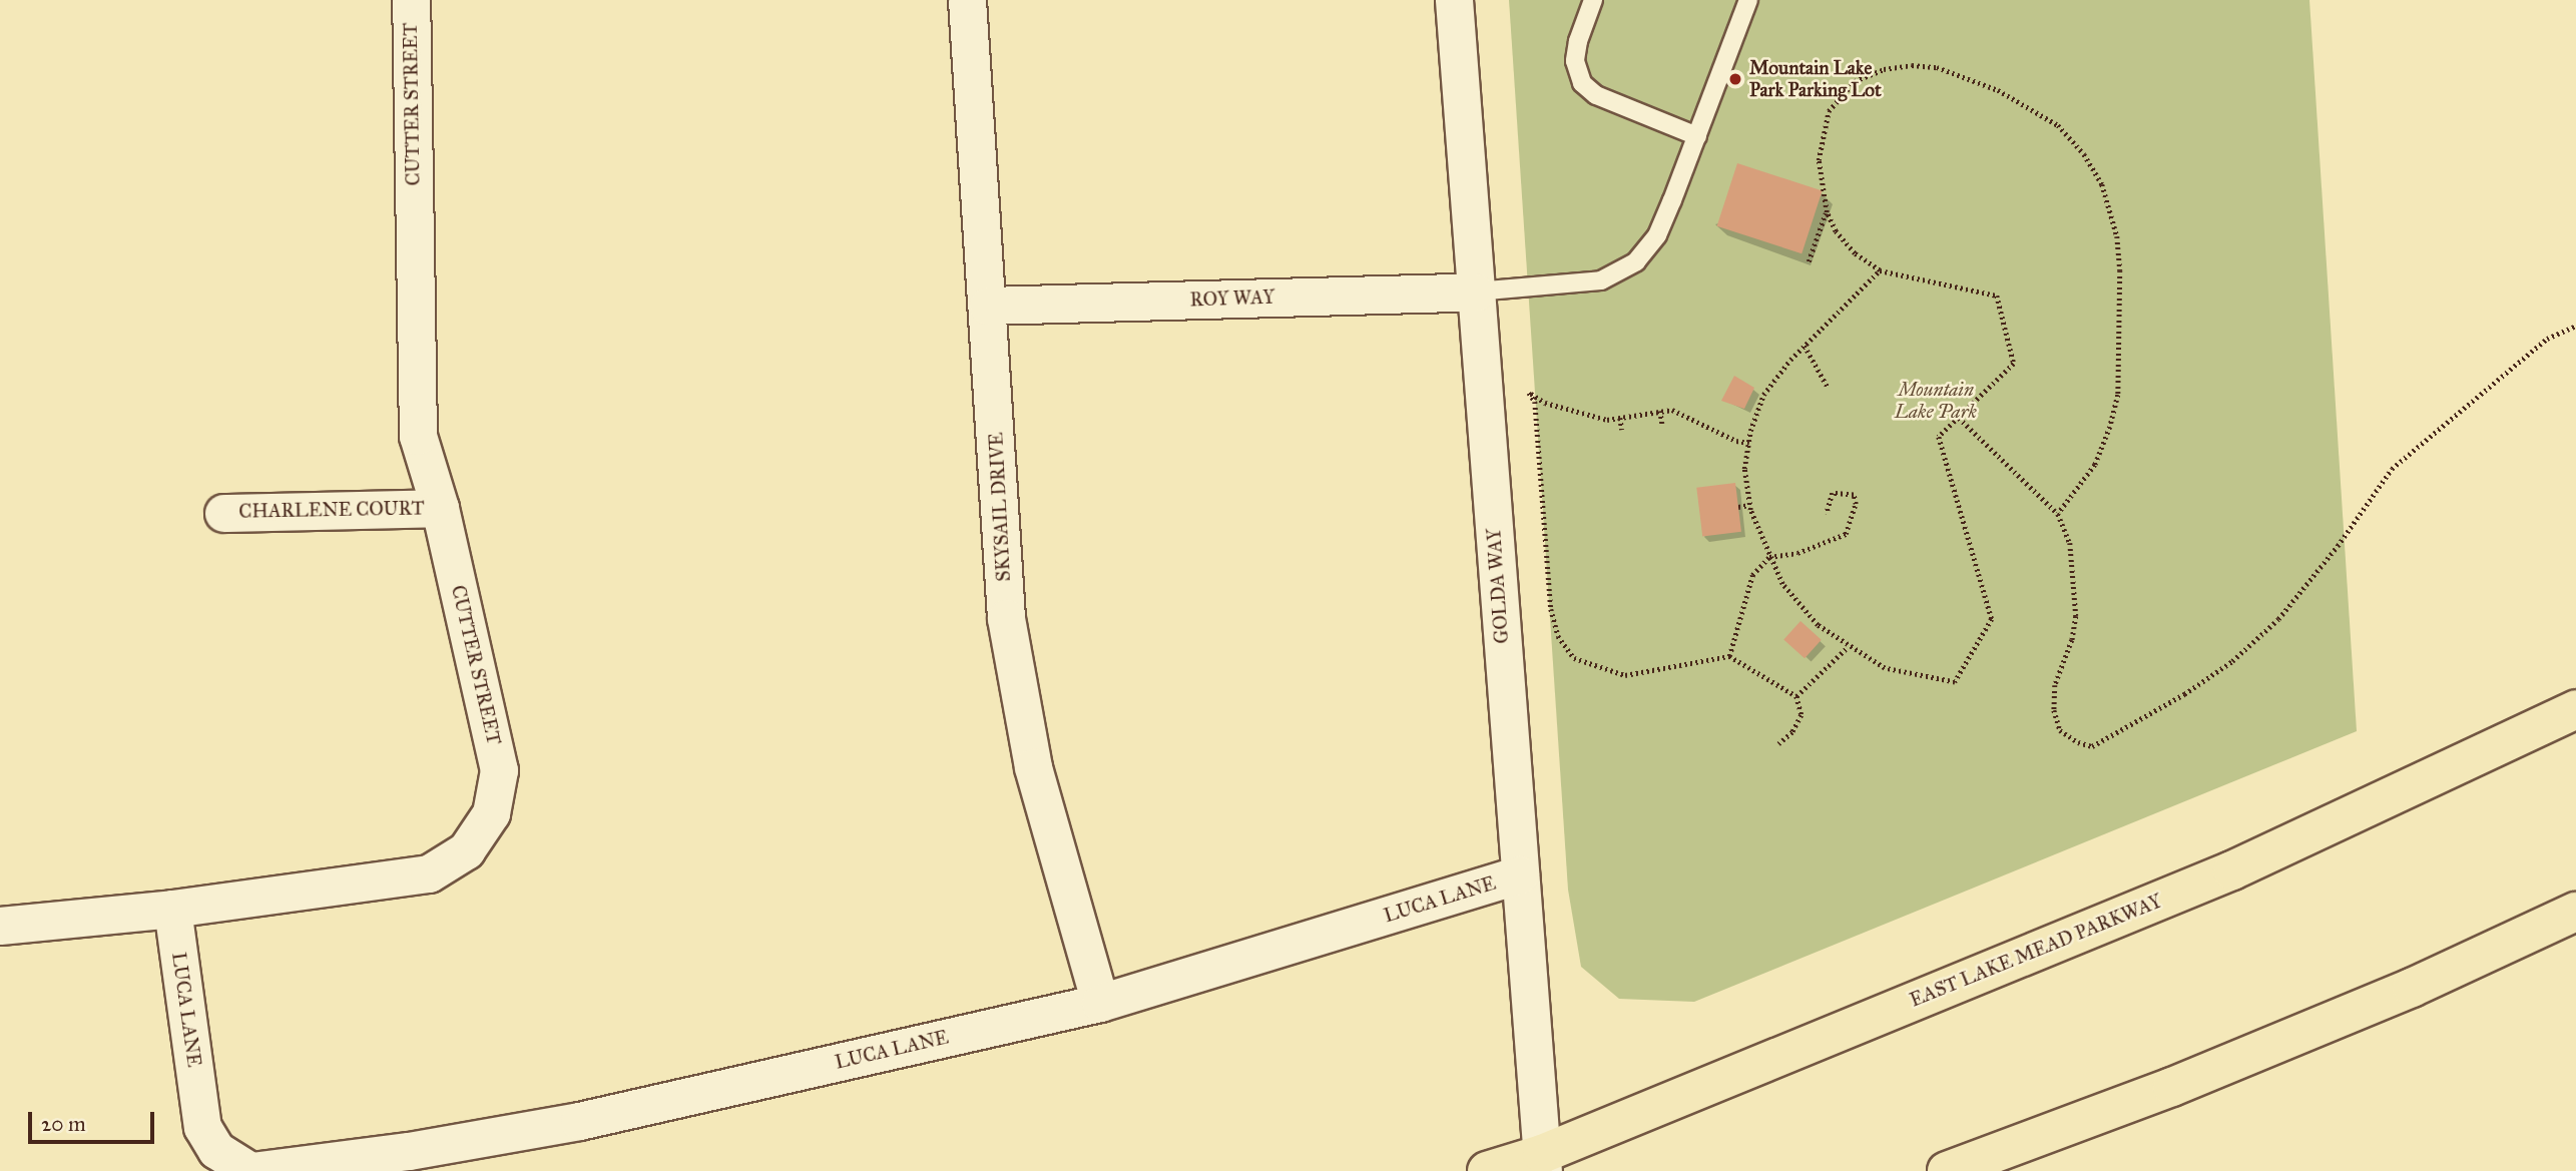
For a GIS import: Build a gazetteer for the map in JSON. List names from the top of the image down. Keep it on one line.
{"streets":{"main road":["EAST LAKE MEAD PARKWAY"],"street":["CUTTER STREET","ROY WAY","SKYSAIL DRIVE","CHARLENE COURT","GOLDA WAY","LUCA LANE"]},"crossings":[["CUTTER STREET","CHARLENE COURT"],["CUTTER STREET","LUCA LANE"],["ROY WAY","SKYSAIL DRIVE"],["ROY WAY","GOLDA WAY"],["SKYSAIL DRIVE","LUCA LANE"],["GOLDA WAY","LUCA LANE"],["GOLDA WAY","EAST LAKE MEAD PARKWAY"]],"parks":["Mountain Lake Park"],"places":["Mountain Lake Park Parking Lot"],"scale_bar":"20 m"}
